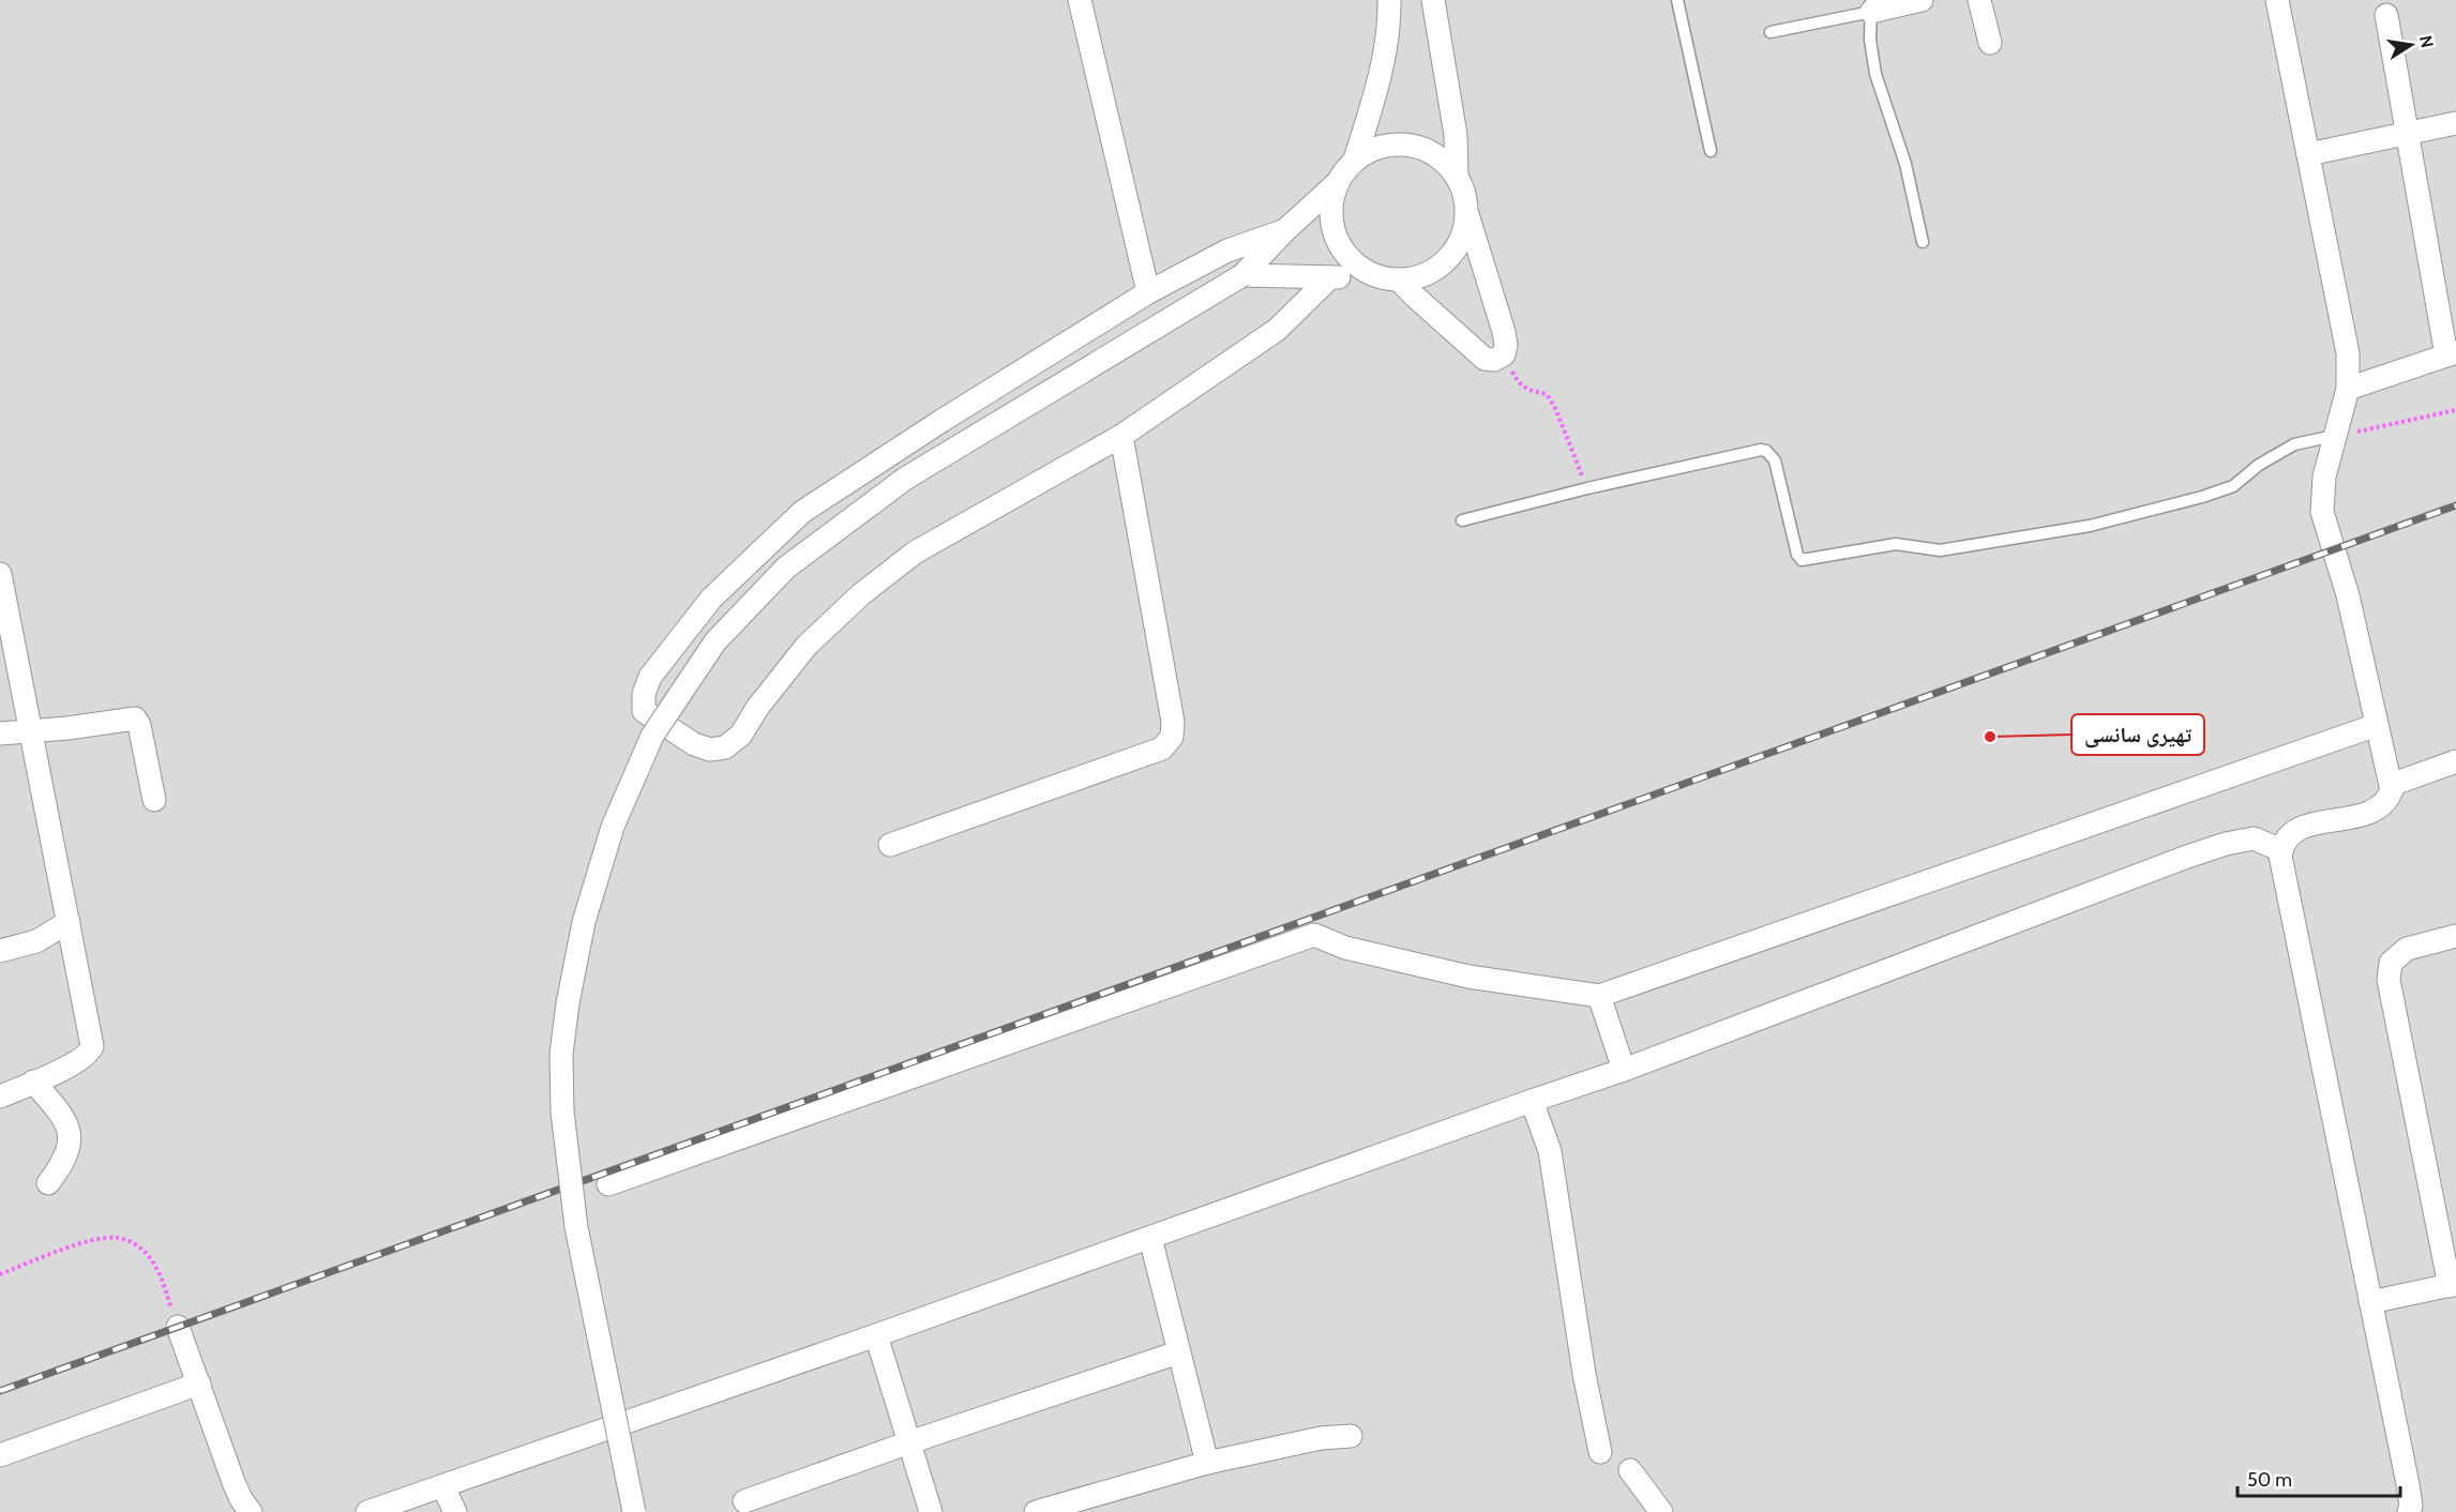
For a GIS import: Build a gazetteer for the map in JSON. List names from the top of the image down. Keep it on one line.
{"places":["تھیری سانسی"],"scale_bar":"50 m","north":"right"}
